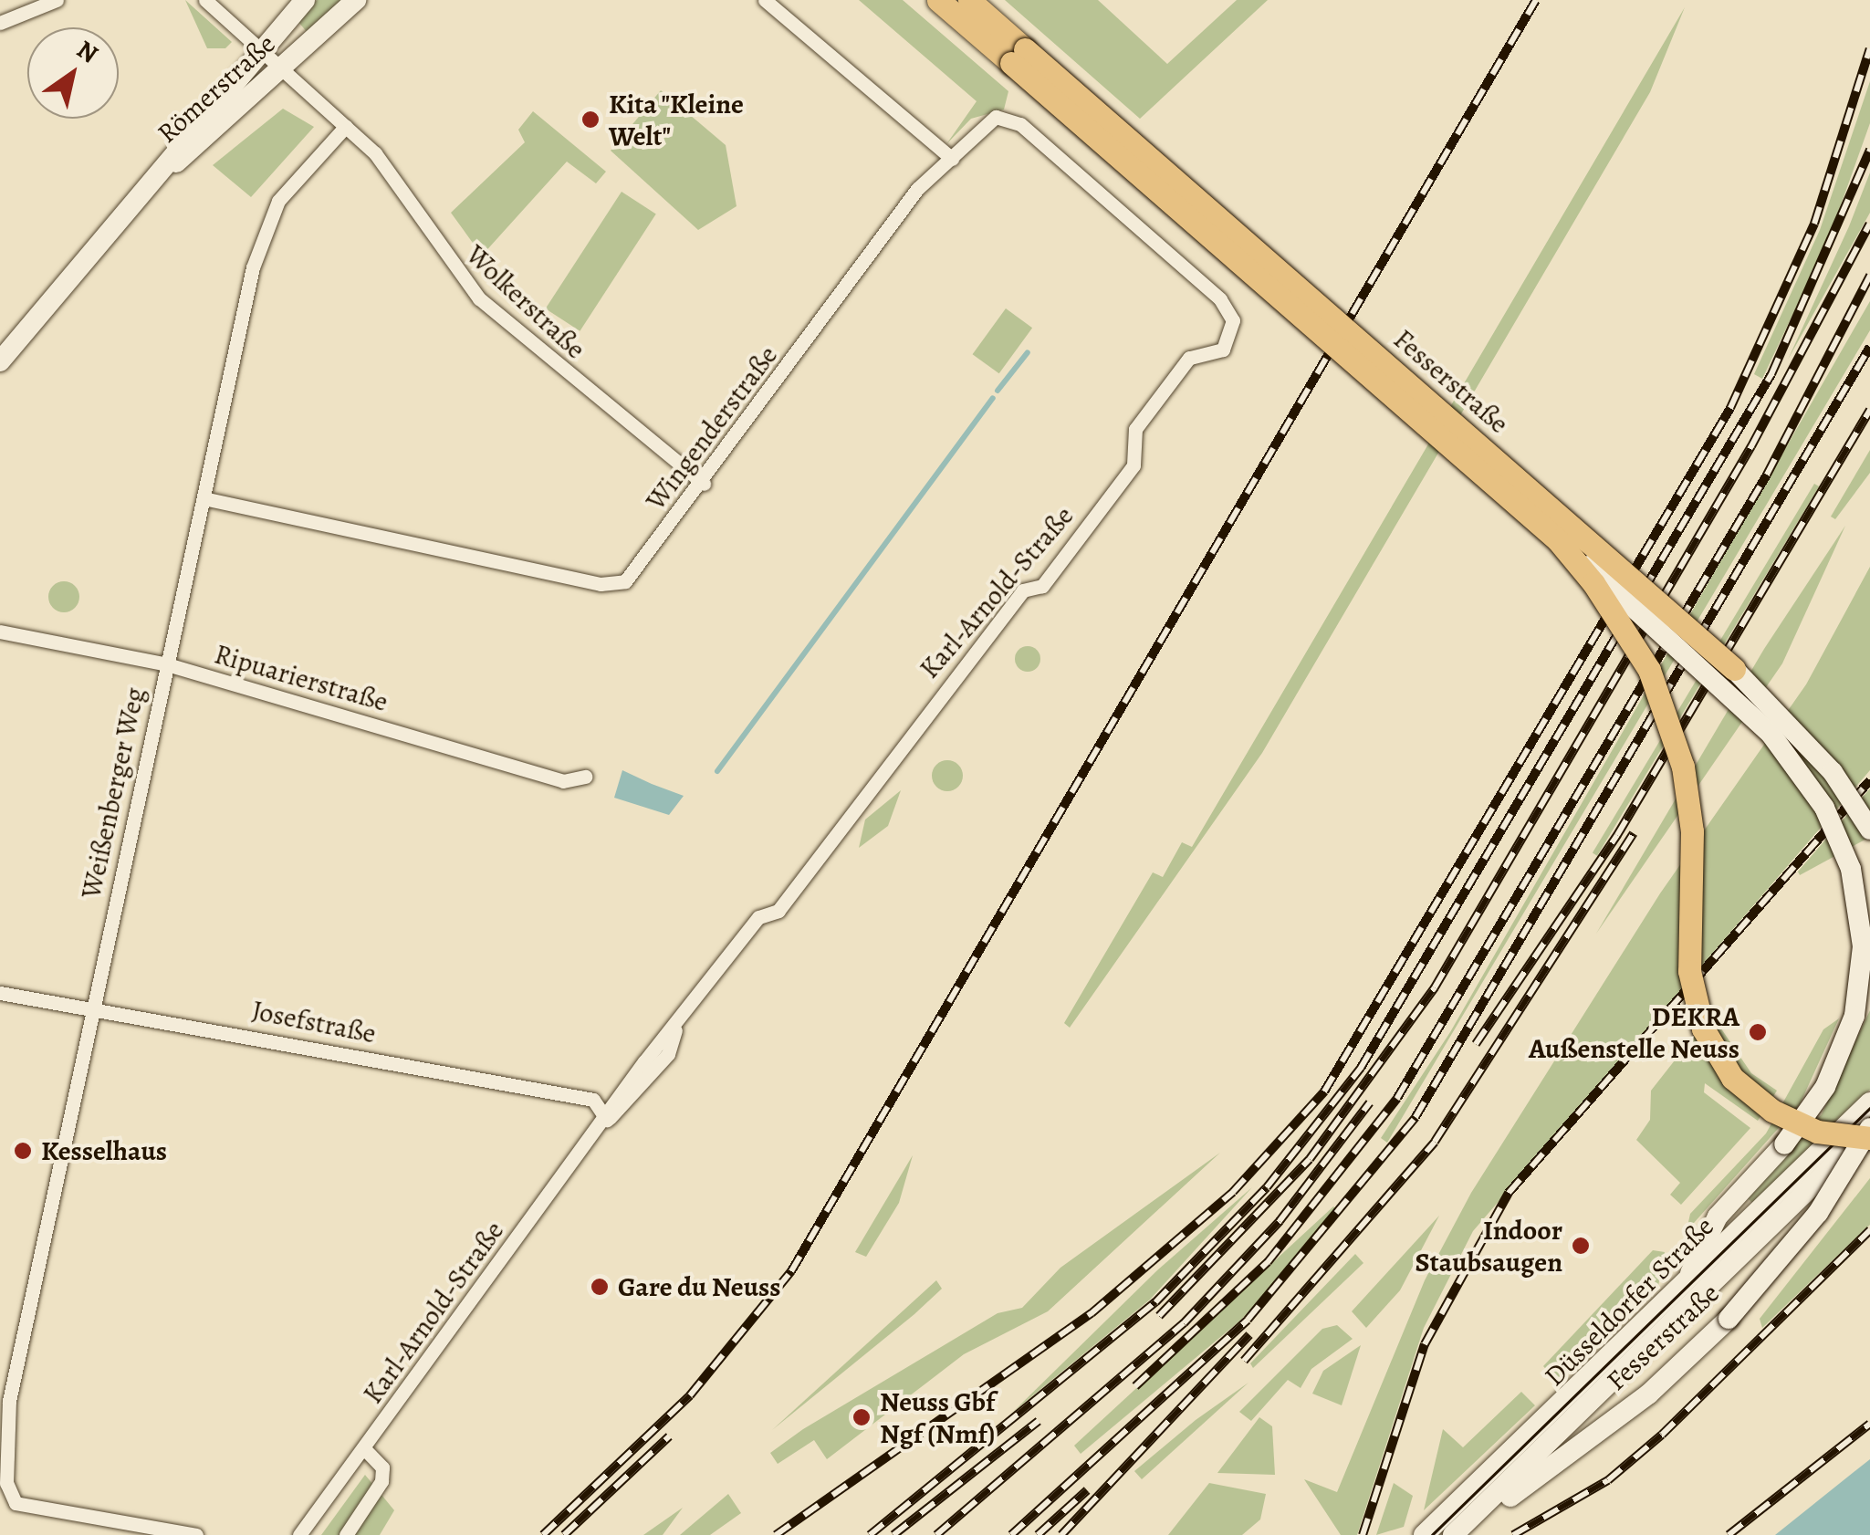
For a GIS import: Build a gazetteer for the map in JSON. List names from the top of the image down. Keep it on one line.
{"streets":{"main road":["Römerstraße","Fesserstraße","Düsseldorfer Straße"],"street":["Wolkerstraße","Wingenderstraße","Karl-Arnold-Straße","Ripuarierstraße","Weißenberger Weg","Josefstraße"]},"crossings":[["Wolkerstraße","Wingenderstraße"],["Wolkerstraße","Weißenberger Weg"],["Fesserstraße","Düsseldorfer Straße"],["Wingenderstraße","Karl-Arnold-Straße"],["Wingenderstraße","Weißenberger Weg"],["Karl-Arnold-Straße","Josefstraße"],["Ripuarierstraße","Weißenberger Weg"],["Weißenberger Weg","Josefstraße"]],"places":["Kita \"Kleine Welt\"","DEKRA Außenstelle Neuss","Kesselhaus","Indoor Staubsaugen","Gare du Neuss","Neuss Gbf Ngf (Nmf)"],"north":"top right"}
